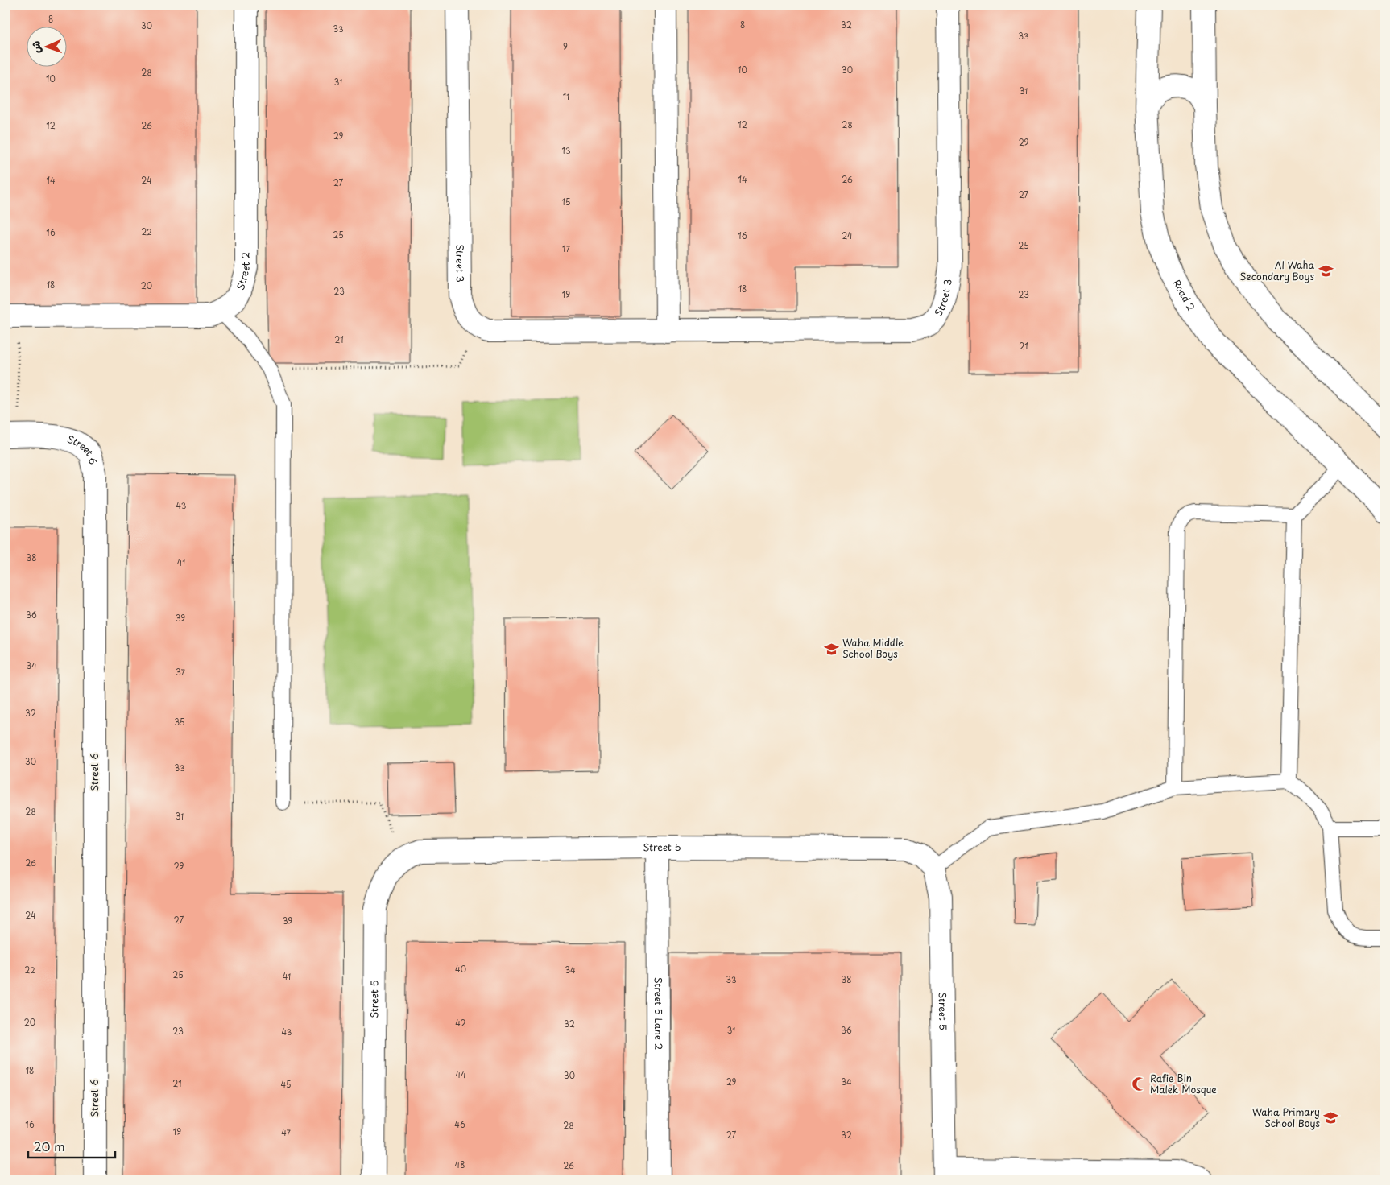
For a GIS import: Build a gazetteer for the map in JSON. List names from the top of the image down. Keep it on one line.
{"streets":{"street":["Street 3","Street 2","Road 2","Street 6","Street 5","Street 5 Lane 2"]},"crossings":[["Street 5","Street 5 Lane 2"]],"places":{"school or university":["Al Waha Secondary Boys","Waha Middle School Boys","Waha Primary School Boys"],"mosque":["Rafie Bin Malek Mosque"]},"house_numbers":["8","8","32","30","33","33","9","10","30","28","10","31","31","11","12","28","12","26","29","29","13","14","26","14","24","27","27","15","22","16","25","16","24","25","17","18","20","18","23","19","23","21","21","43","38","41","36","39","34","37","32","35","30","33","28","31","26","29","24","27","39","40","22","34","25","41","33","38","20","42","32","31","36","23","43","18","44","30","29","34","21","45","16","46","28","19","47","27","32","48","26"],"scale_bar":"20 m","north":"left"}
